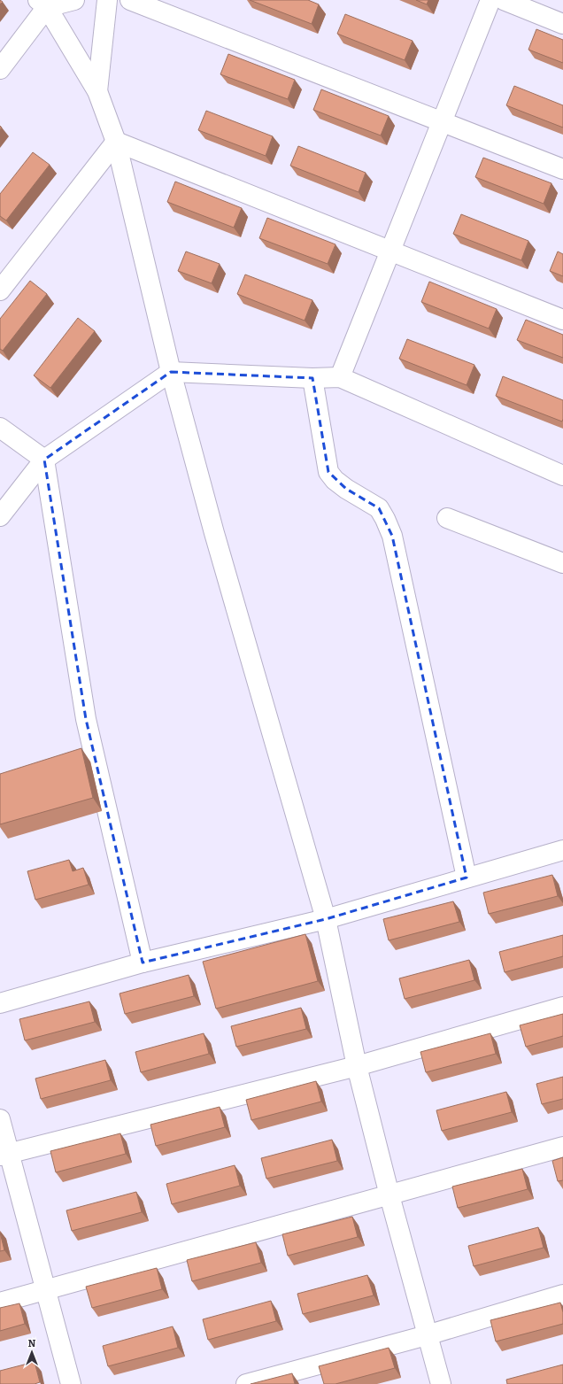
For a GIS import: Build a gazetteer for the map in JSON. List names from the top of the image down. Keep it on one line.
{"north":"top"}
